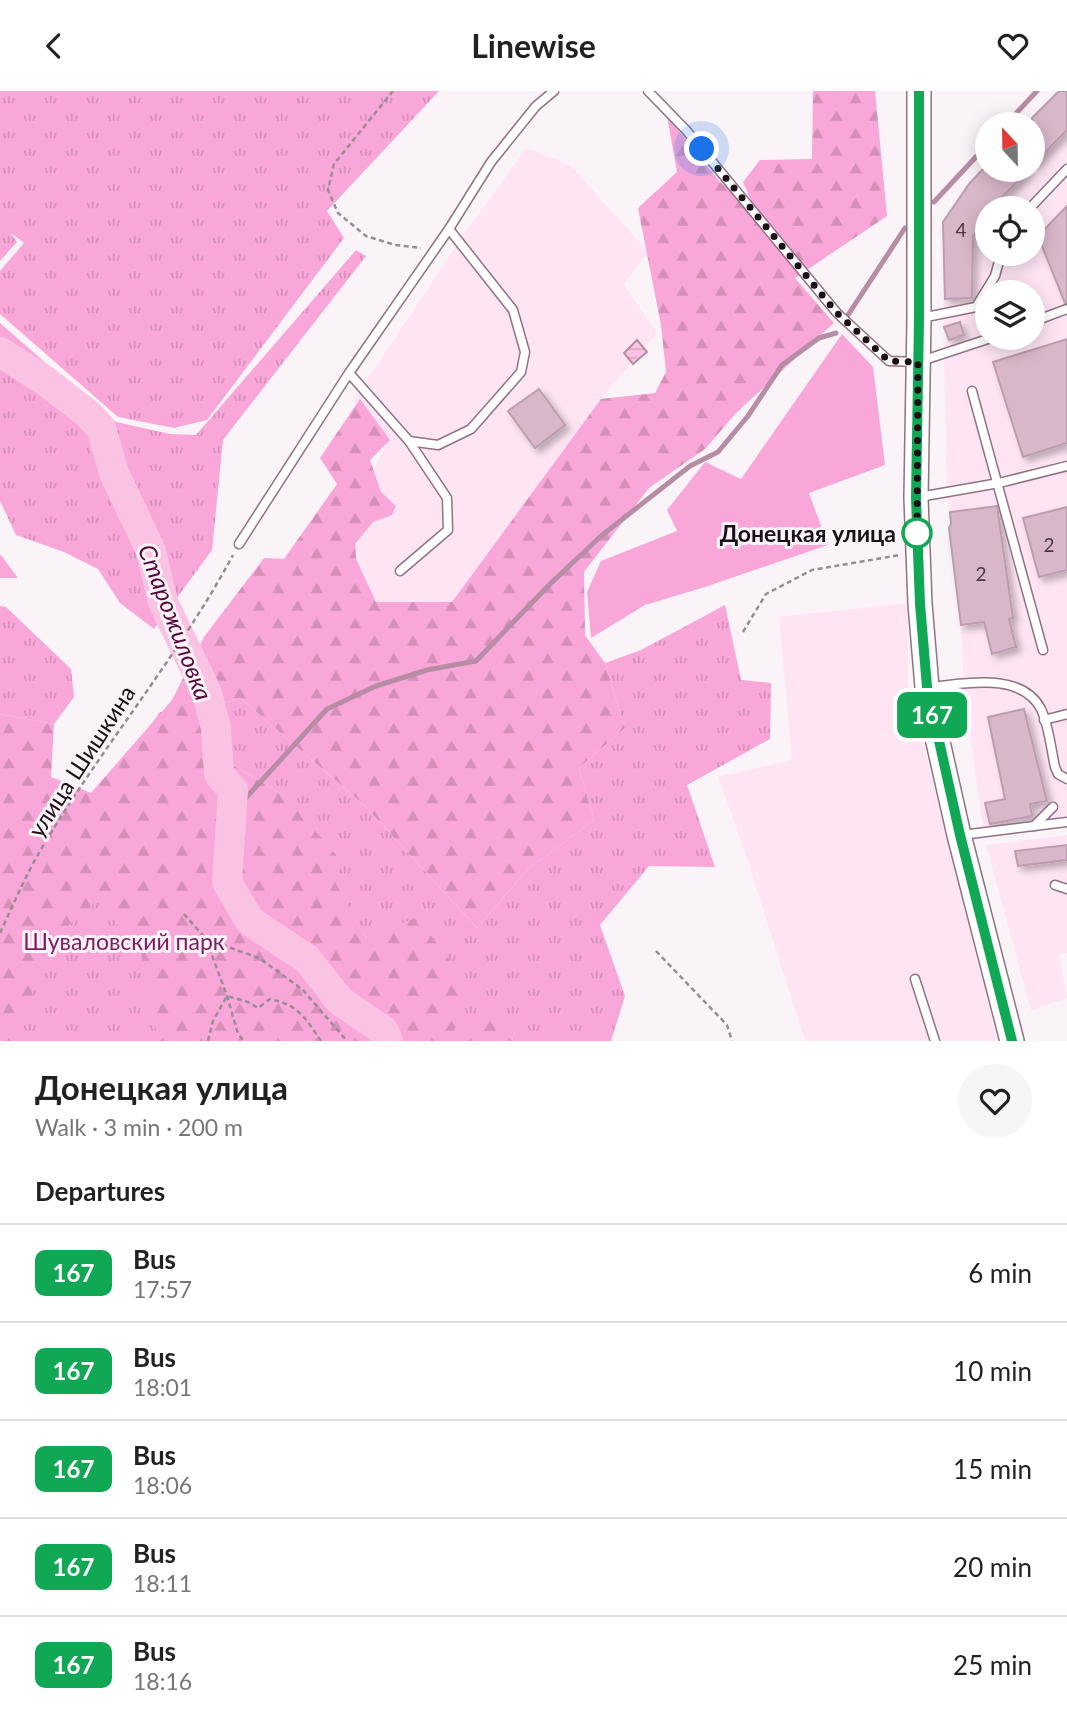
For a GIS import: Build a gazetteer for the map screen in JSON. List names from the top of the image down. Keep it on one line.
{"streets":{"path":["улица Шишкина"]},"water":["Старожиловка"],"parks":["Шуваловский парк"],"places":["Донецкая улица"],"lines":["bus line 167"],"house_numbers":["4","2","2"],"north":"top","page":{"header":"Linewise","on_map":"167","heading":[["Донецкая улица","Walk · 3 min · 200 m"],"Departures"],"list":[{"mark":"167","name":"Bus","note":"17:57","value":"6 min"},{"mark":"167","name":"Bus","note":"18:01","value":"10 min"},{"mark":"167","name":"Bus","note":"18:06","value":"15 min"},{"mark":"167","name":"Bus","note":"18:11","value":"20 min"},{"mark":"167","name":"Bus","note":"18:16","value":"25 min"}]}}
